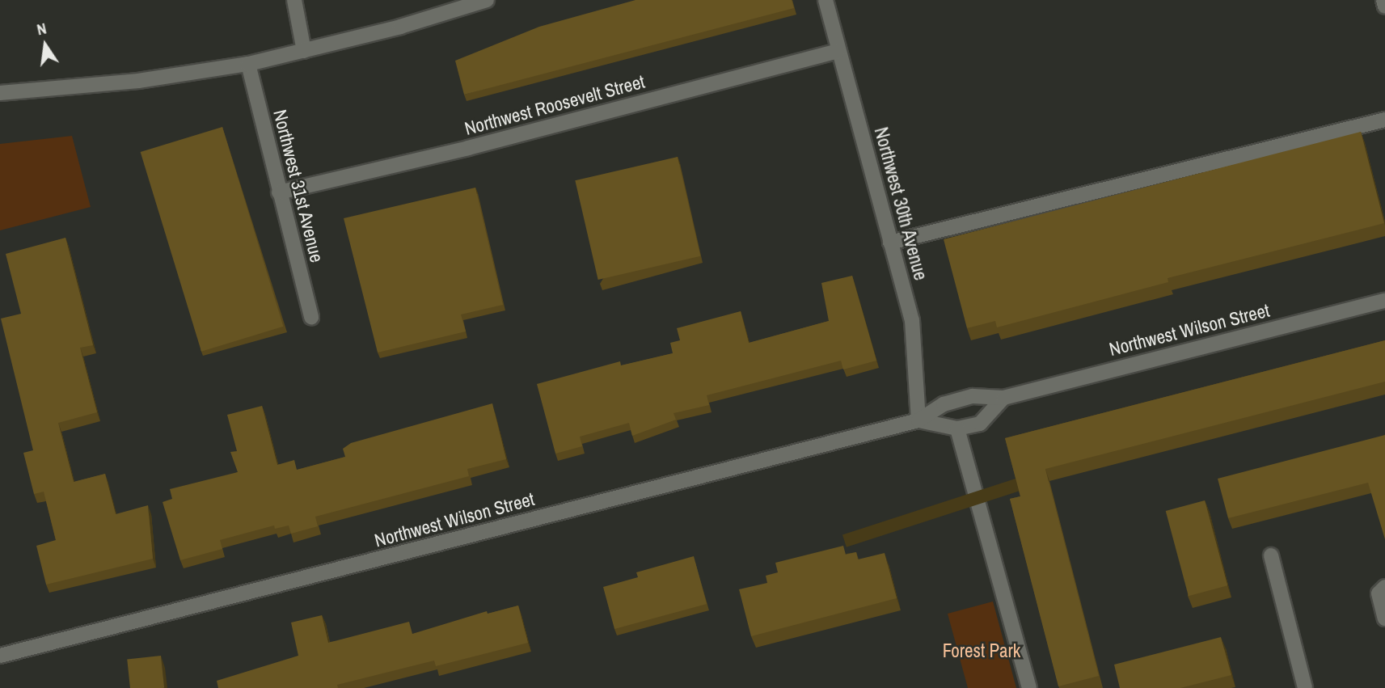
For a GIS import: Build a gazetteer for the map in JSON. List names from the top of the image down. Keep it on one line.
{"streets":{"street":["Northwest Roosevelt Street","Northwest 31st Avenue","Northwest 30th Avenue","Northwest Wilson Street"]},"crossings":[["Northwest Roosevelt Street","Northwest 31st Avenue"],["Northwest Roosevelt Street","Northwest 30th Avenue"],["Northwest 30th Avenue","Northwest Wilson Street"]],"parks":["Forest Park"],"north":"top"}
